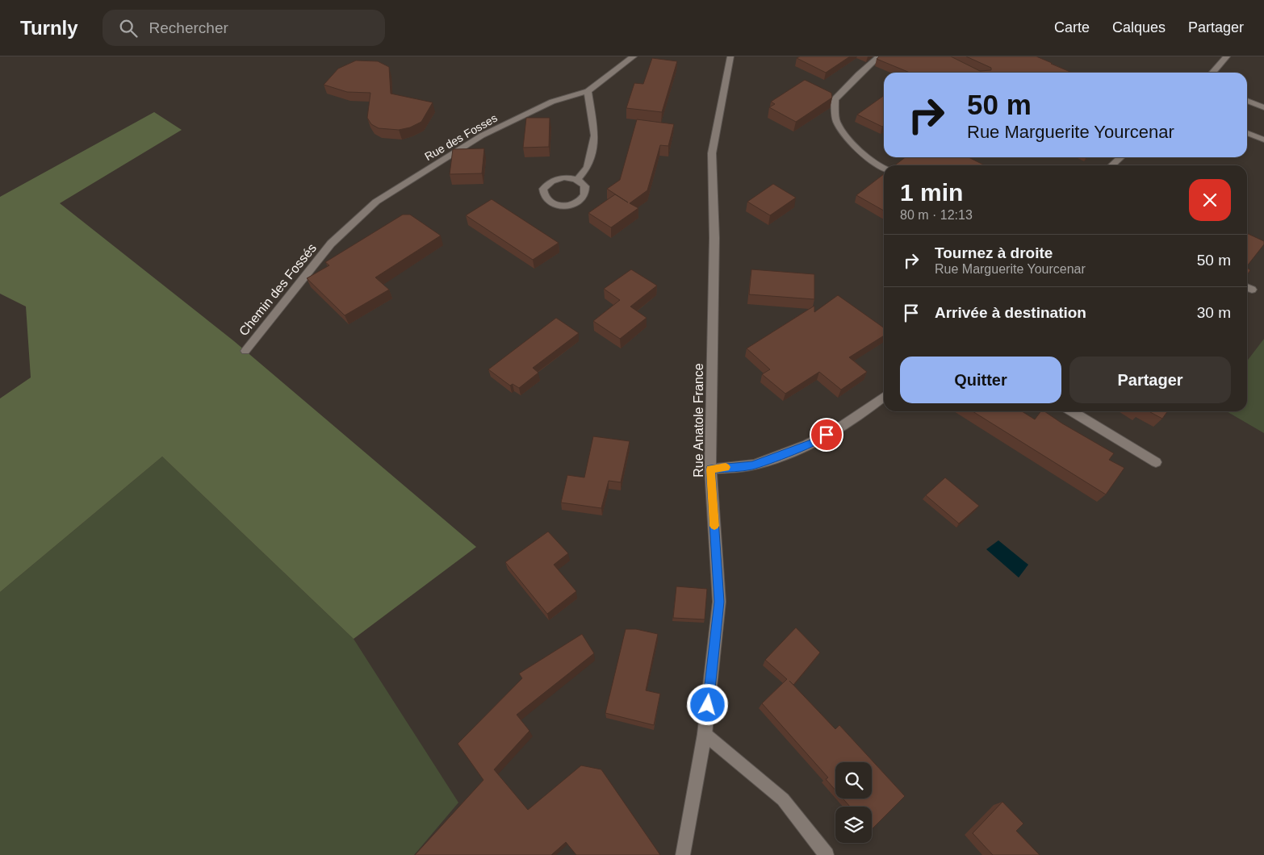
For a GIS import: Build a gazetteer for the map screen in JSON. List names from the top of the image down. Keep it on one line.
{"streets":{"street":["Rue des Fosses","Chemin des Fossés","Rue Anatole France"]},"crossings":[["Rue des Fosses","Chemin des Fossés"]],"page":{"header":"Turnly","search":"Rechercher","nav":["Carte","Calques","Partager"],"turn":["50 m","Rue Marguerite Yourcenar"],"heading":["1 min","80 m · 12:13"],"list":[{"name":"Tournez à droite","note":"Rue Marguerite Yourcenar","value":"50 m"},{"name":"Arrivée à destination","value":"30 m"}],"buttons":["Quitter","Partager"]}}
